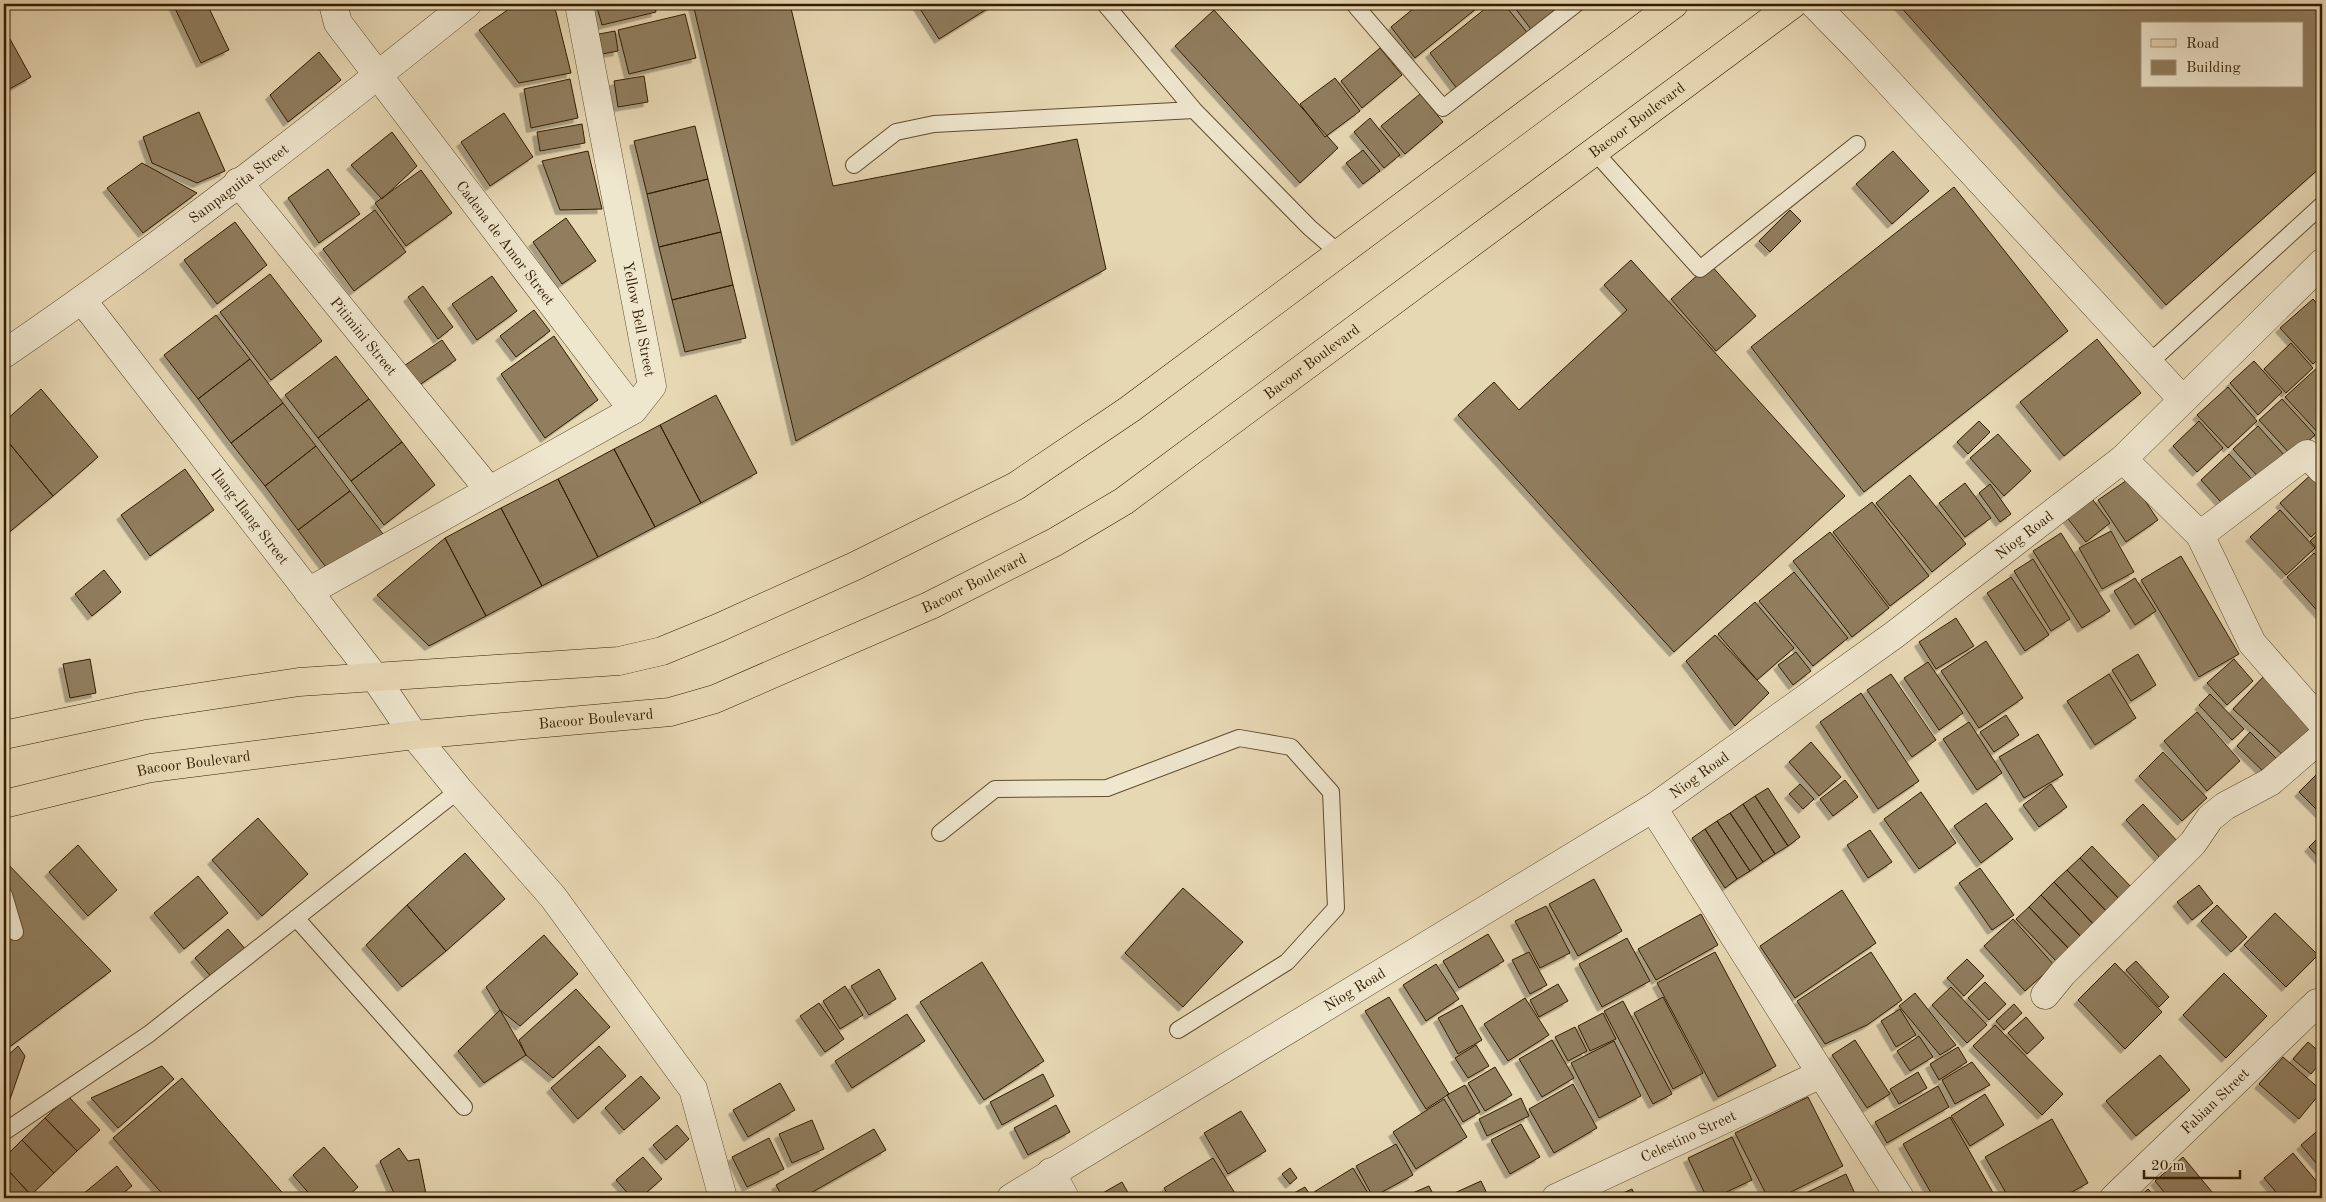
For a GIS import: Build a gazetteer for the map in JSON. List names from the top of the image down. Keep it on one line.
{"streets":{"main road":["Bacoor Boulevard"],"street":["Sampaguita Street","Cadena de Amor Street","Yellow Bell Street","Pitimini Street","Ilang-Ilang Street","Niog Road","Fabian Street","Celestino Street"]},"crossings":[["Bacoor Boulevard","Ilang-Ilang Street"],["Sampaguita Street","Cadena de Amor Street"],["Sampaguita Street","Pitimini Street"],["Sampaguita Street","Ilang-Ilang Street"],["Cadena de Amor Street","Yellow Bell Street"],["Yellow Bell Street","Pitimini Street"],["Yellow Bell Street","Ilang-Ilang Street"]],"legend":["Road","Building"],"scale_bar":"20 m"}
